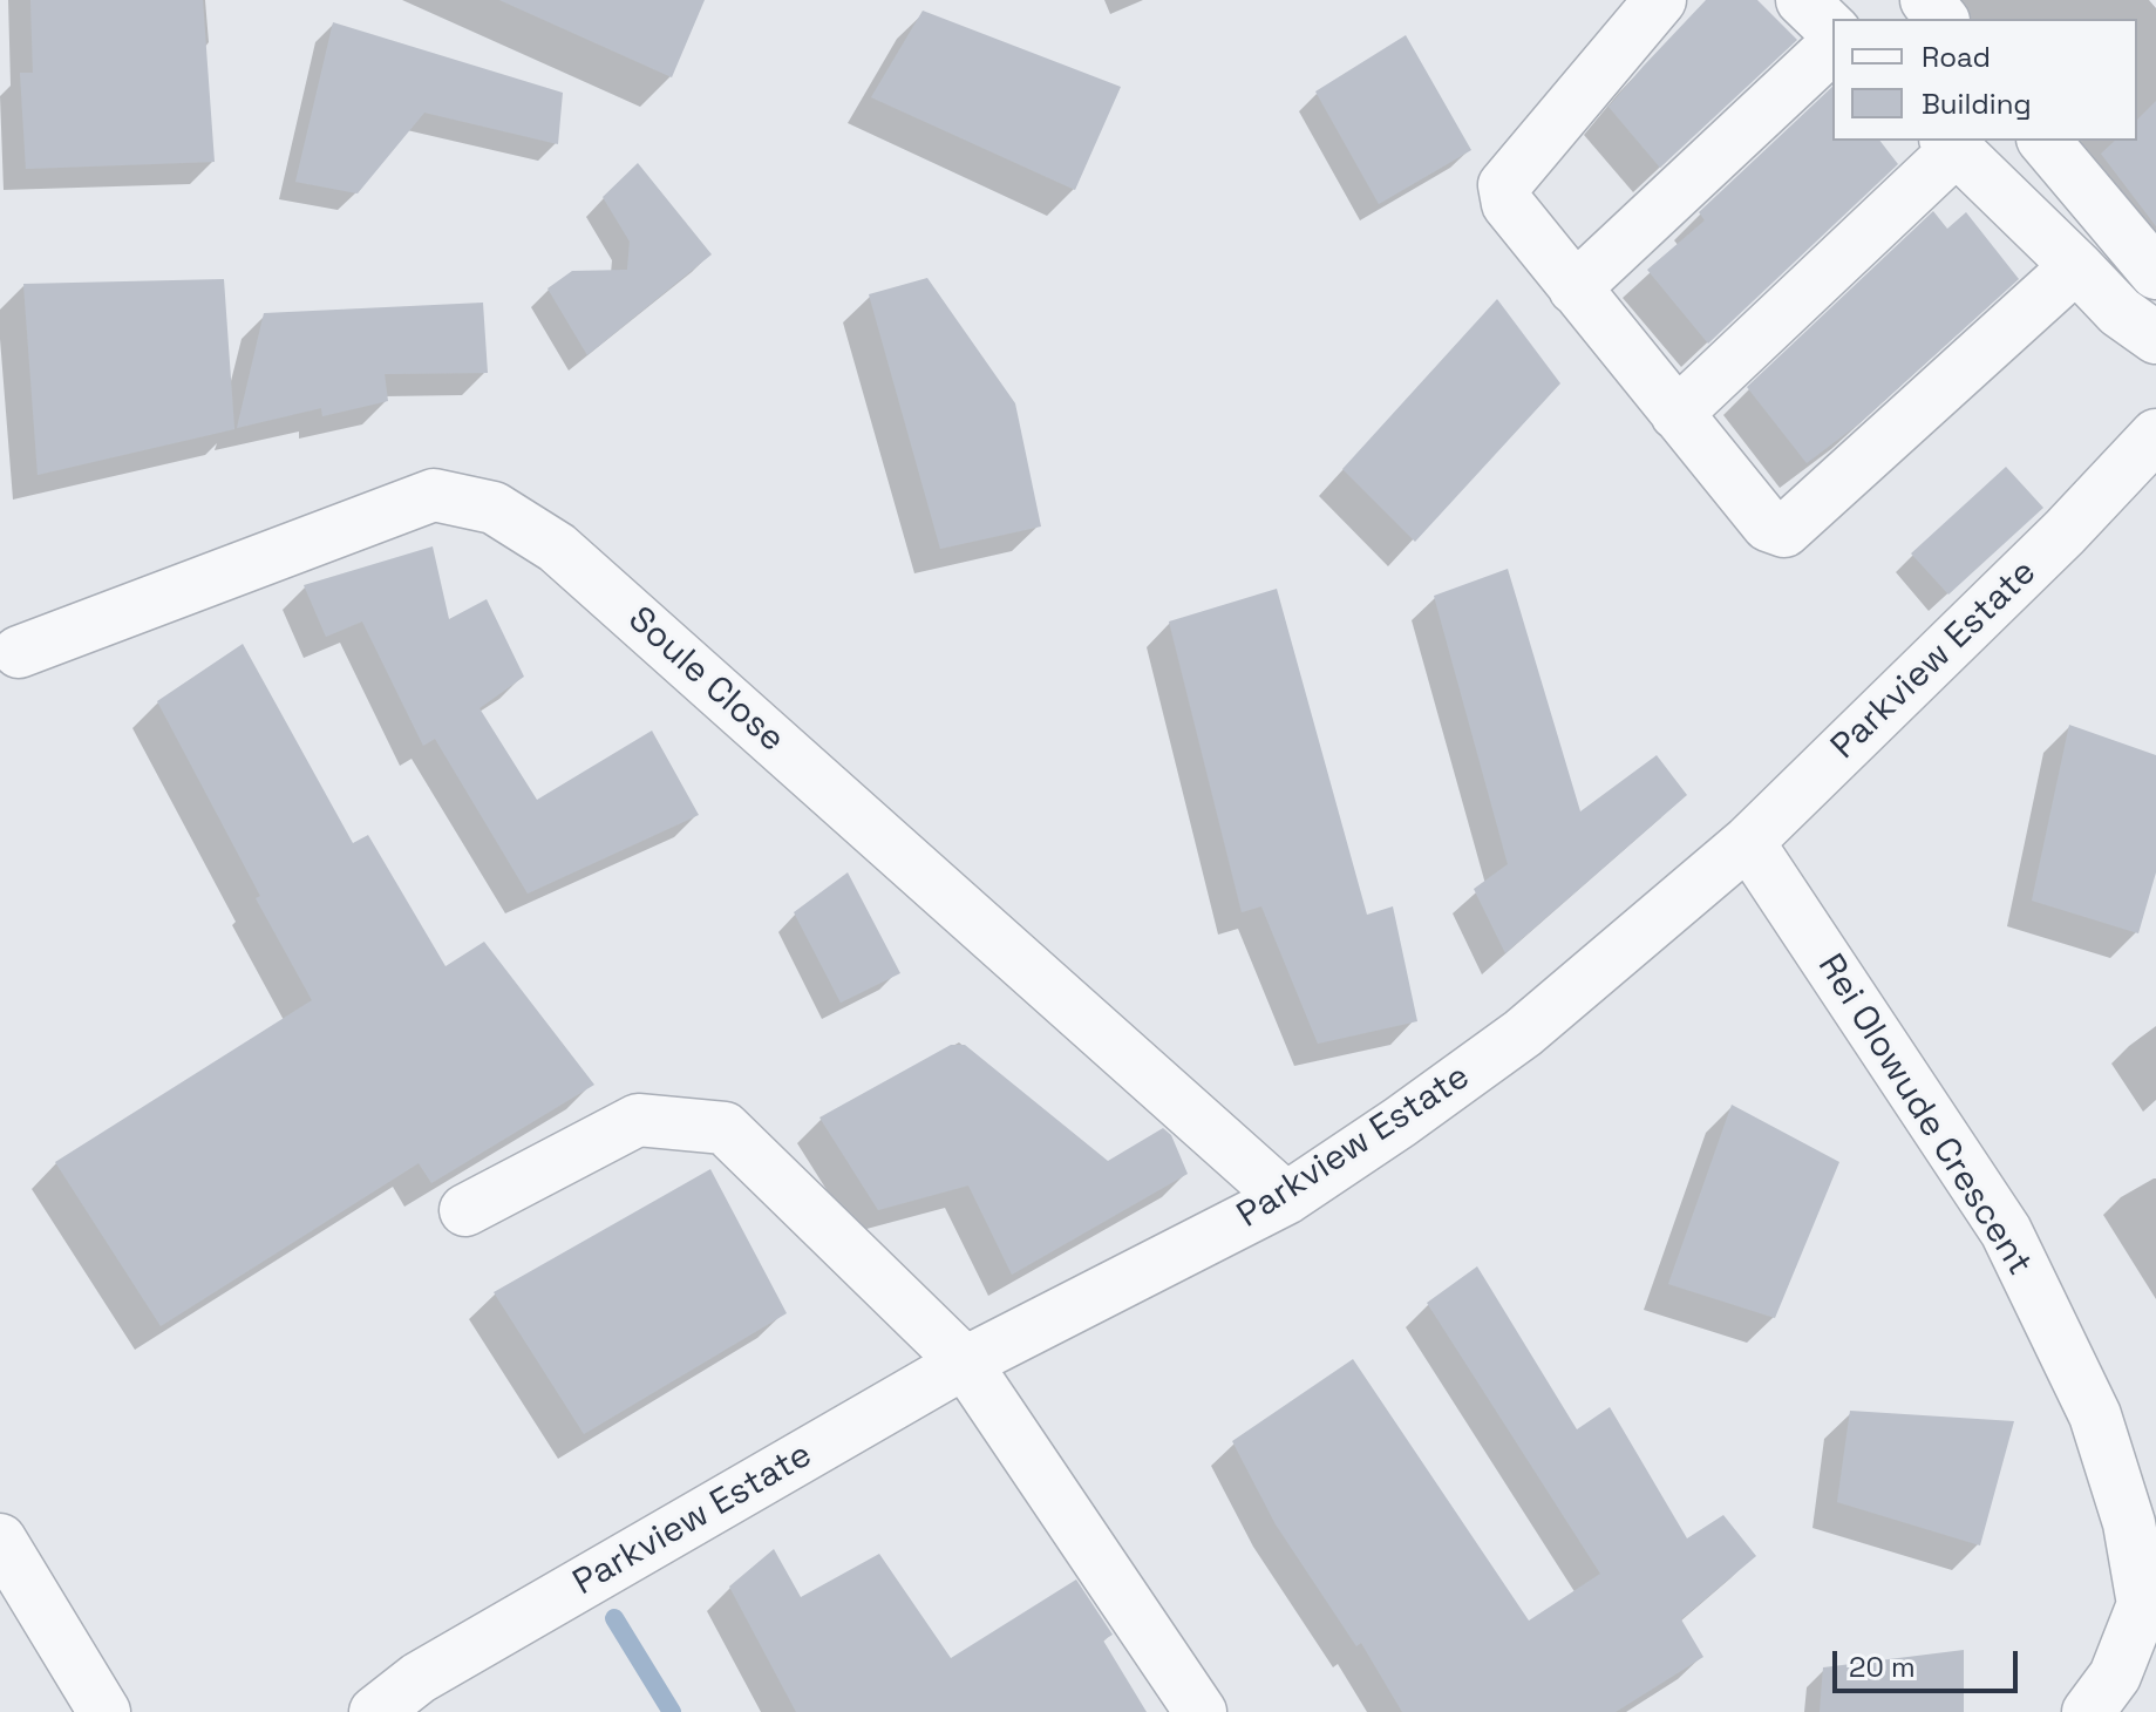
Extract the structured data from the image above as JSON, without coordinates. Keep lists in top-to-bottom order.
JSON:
{
  "streets": {
    "street": ["Parkview Estate", "Soule Close", "Rei Olowude Crescent"]
  },
  "crossings": [
    ["Parkview Estate", "Soule Close"],
    ["Parkview Estate", "Rei Olowude Crescent"]
  ],
  "legend": ["Road", "Building"],
  "scale_bar": "20 m"
}
